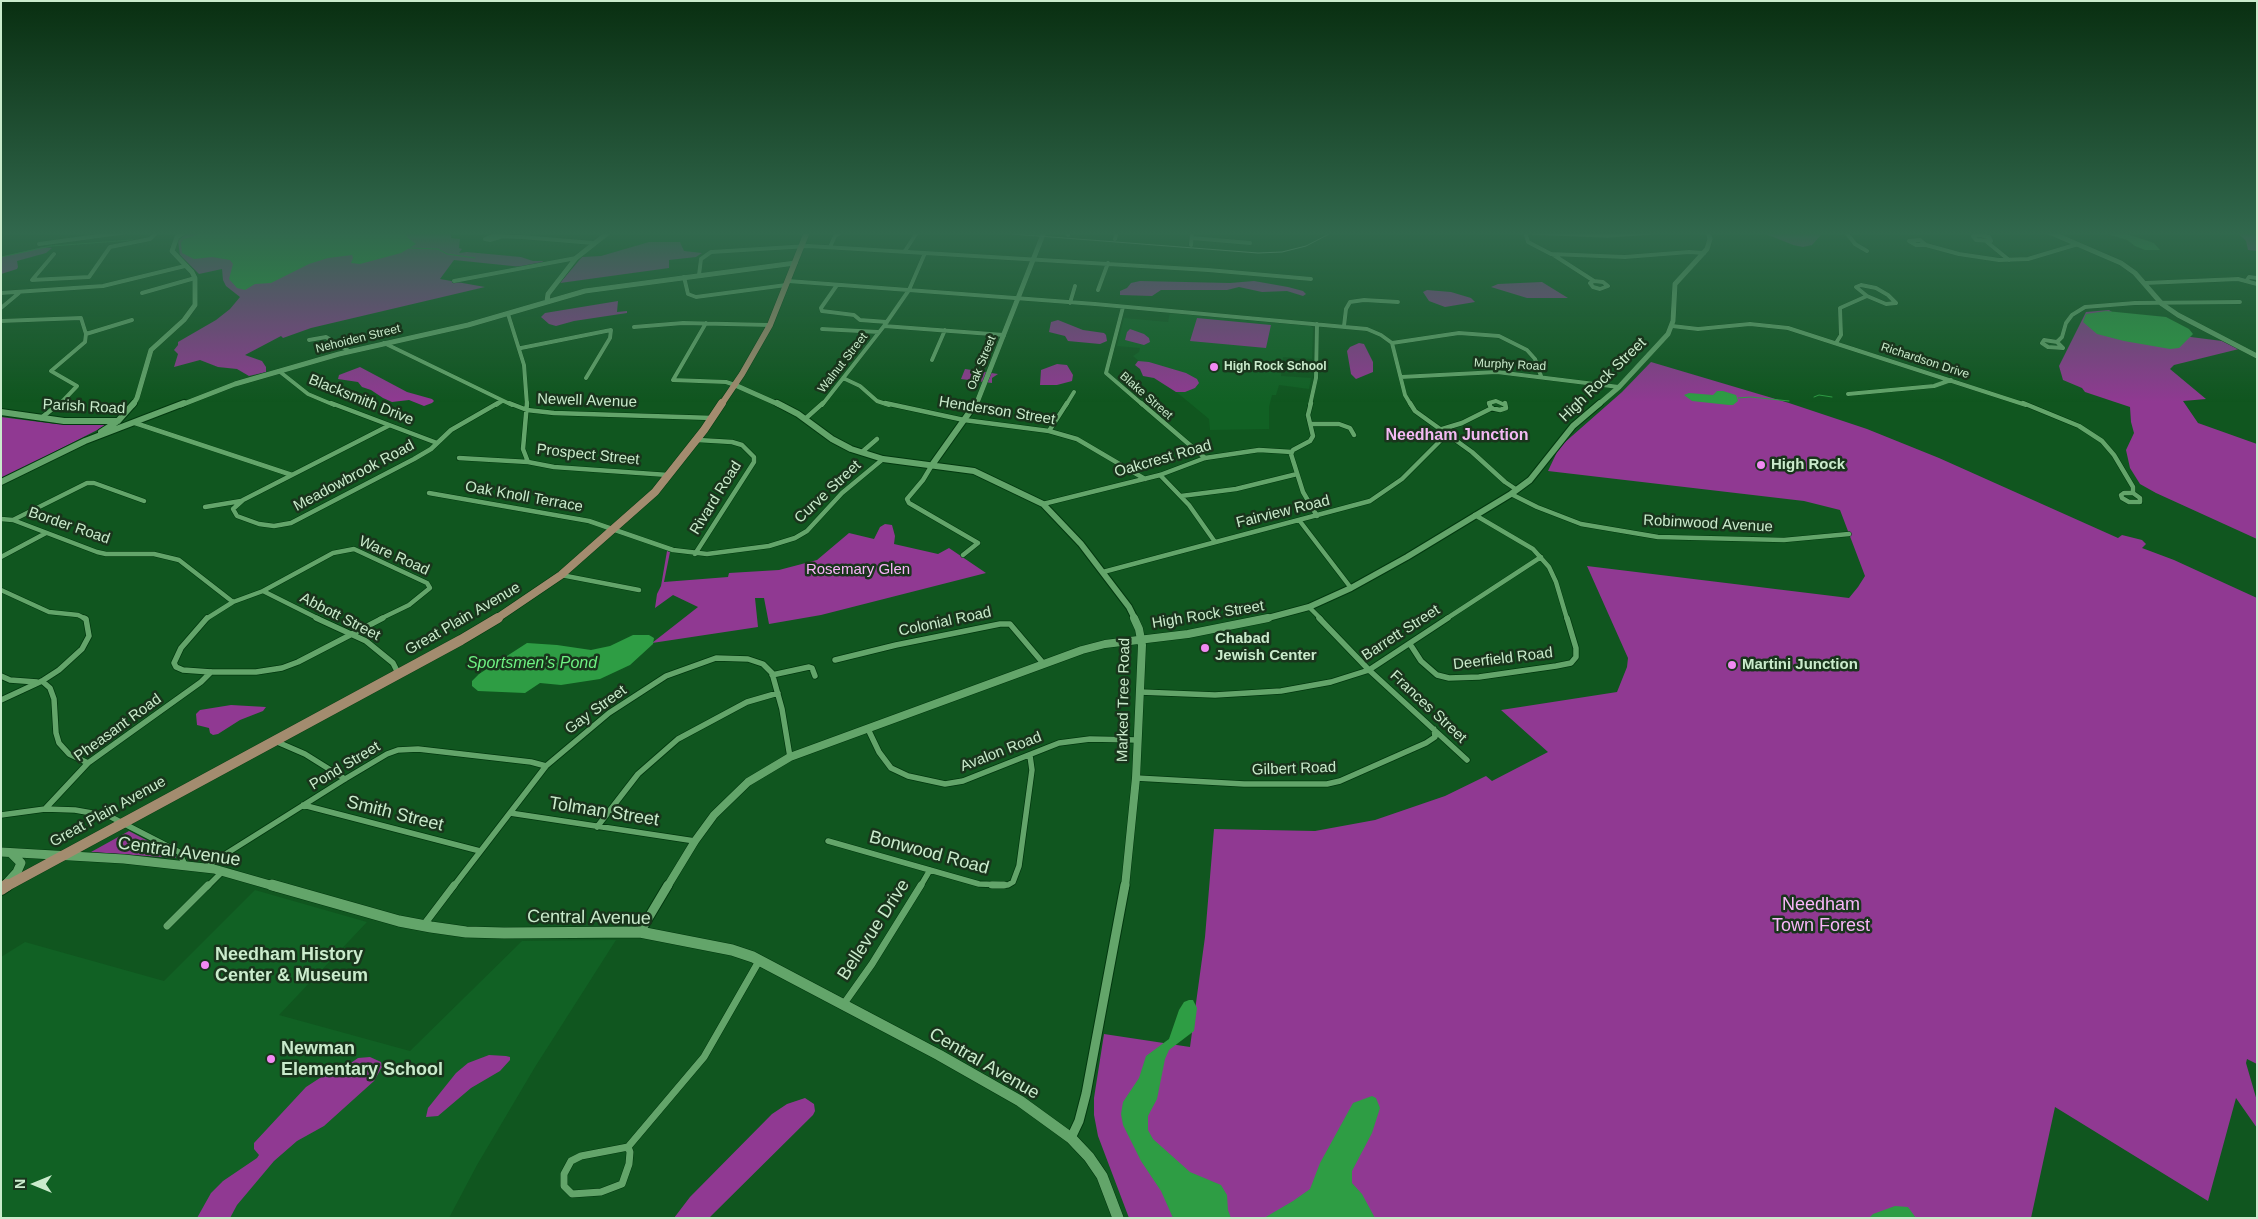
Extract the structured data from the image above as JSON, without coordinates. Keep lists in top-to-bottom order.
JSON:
{
  "streets": {
    "main road": ["Great Plain Avenue", "Central Avenue"],
    "street": [
      "Nehoiden Street",
      "Richardson Drive",
      "Walnut Street",
      "Oak Street",
      "Murphy Road",
      "High Rock Street",
      "Blake Street",
      "Blacksmith Drive",
      "Newell Avenue",
      "Parish Road",
      "Henderson Street",
      "Prospect Street",
      "Oakcrest Road",
      "Meadowbrook Road",
      "Curve Street",
      "Oak Knoll Terrace",
      "Rivard Road",
      "Fairview Road",
      "Robinwood Avenue",
      "Border Road",
      "Ware Road",
      "Abbott Street",
      "Colonial Road",
      "Barrett Street",
      "Deerfield Road",
      "Marked Tree Road",
      "Frances Street",
      "Gay Street",
      "Pheasant Road",
      "Avalon Road",
      "Pond Street",
      "Gilbert Road",
      "Tolman Street",
      "Smith Street",
      "Bonwood Road",
      "Bellevue Drive"
    ]
  },
  "crossings": [
    ["Nehoiden Street", "Blacksmith Drive"],
    ["Nehoiden Street", "Newell Avenue"],
    ["Nehoiden Street", "Parish Road"],
    ["Nehoiden Street", "Prospect Street"],
    ["Nehoiden Street", "Meadowbrook Road"],
    ["Richardson Drive", "High Rock Street"],
    ["Walnut Street", "Henderson Street"],
    ["Walnut Street", "Marked Tree Road"],
    ["Oak Street", "Henderson Street"],
    ["Oak Street", "Marked Tree Road"],
    ["Murphy Road", "High Rock Street"],
    ["Murphy Road", "Robinwood Avenue"],
    ["High Rock Street", "Robinwood Avenue"],
    ["High Rock Street", "Colonial Road"],
    ["High Rock Street", "Deerfield Road"],
    ["High Rock Street", "Marked Tree Road"],
    ["High Rock Street", "Frances Street"],
    ["High Rock Street", "Avalon Road"],
    ["High Rock Street", "Tolman Street"],
    ["High Rock Street", "Central Avenue"],
    ["Blake Street", "Oakcrest Road"],
    ["Blacksmith Drive", "Meadowbrook Road"],
    ["Newell Avenue", "Prospect Street"],
    ["Newell Avenue", "Meadowbrook Road"],
    ["Newell Avenue", "Great Plain Avenue"],
    ["Parish Road", "Meadowbrook Road"],
    ["Henderson Street", "Oakcrest Road"],
    ["Prospect Street", "Great Plain Avenue"],
    ["Oakcrest Road", "Marked Tree Road"],
    ["Curve Street", "Oak Knoll Terrace"],
    ["Curve Street", "Rivard Road"],
    ["Curve Street", "Great Plain Avenue"],
    ["Curve Street", "Marked Tree Road"],
    ["Oak Knoll Terrace", "Great Plain Avenue"],
    ["Rivard Road", "Great Plain Avenue"],
    ["Fairview Road", "Robinwood Avenue"],
    ["Fairview Road", "Marked Tree Road"],
    ["Ware Road", "Abbott Street"],
    ["Abbott Street", "Great Plain Avenue"],
    ["Great Plain Avenue", "Marked Tree Road"],
    ["Great Plain Avenue", "Central Avenue"],
    ["Barrett Street", "Deerfield Road"],
    ["Barrett Street", "Marked Tree Road"],
    ["Barrett Street", "Frances Street"],
    ["Marked Tree Road", "Avalon Road"],
    ["Marked Tree Road", "Gilbert Road"],
    ["Marked Tree Road", "Central Avenue"],
    ["Frances Street", "Gilbert Road"],
    ["Gay Street", "Pond Street"],
    ["Gay Street", "Tolman Street"],
    ["Gay Street", "Smith Street"],
    ["Gay Street", "Central Avenue"],
    ["Avalon Road", "Bonwood Road"],
    ["Pond Street", "Smith Street"],
    ["Pond Street", "Central Avenue"],
    ["Central Avenue", "Bellevue Drive"],
    ["Bonwood Road", "Bellevue Drive"]
  ],
  "districts": ["Needham Junction"],
  "water": ["Sportsmen's Pond"],
  "parks": ["Rosemary Glen", "Needham Town Forest"],
  "places": [
    "High Rock School",
    "High Rock",
    "Chabad Jewish Center",
    "Martini Junction",
    "Needham History Center & Museum",
    "Newman Elementary School"
  ],
  "north": "left"
}
